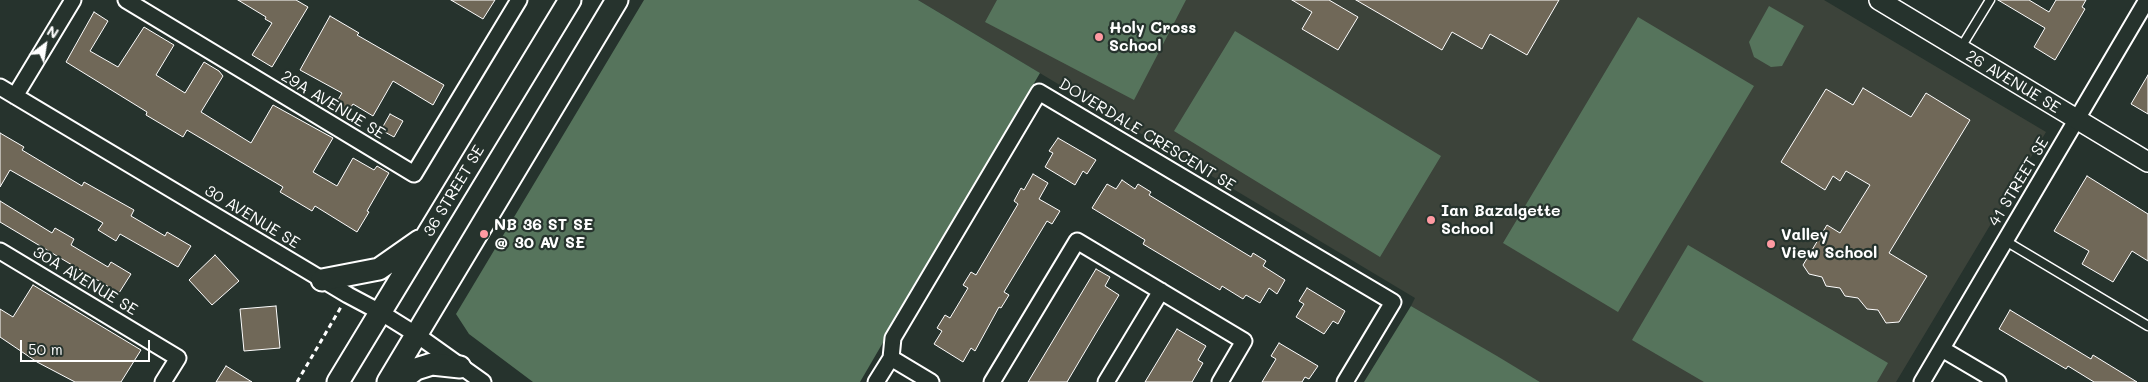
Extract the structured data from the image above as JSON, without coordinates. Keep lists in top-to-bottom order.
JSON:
{
  "streets": {
    "main road": ["36 STREET SE"],
    "street": [
      "26 AVENUE SE",
      "29A AVENUE SE",
      "DOVERDALE CRESCENT SE",
      "41 STREET SE",
      "30 AVENUE SE",
      "30A AVENUE SE"
    ]
  },
  "crossings": [
    ["26 AVENUE SE", "41 STREET SE"],
    ["36 STREET SE", "30 AVENUE SE"]
  ],
  "places": [
    "Holy Cross School",
    "Ian Bazalgette School",
    "NB 36 ST SE @ 30 AV SE",
    "Valley View School"
  ],
  "scale_bar": "50 m",
  "north": "top right"
}
